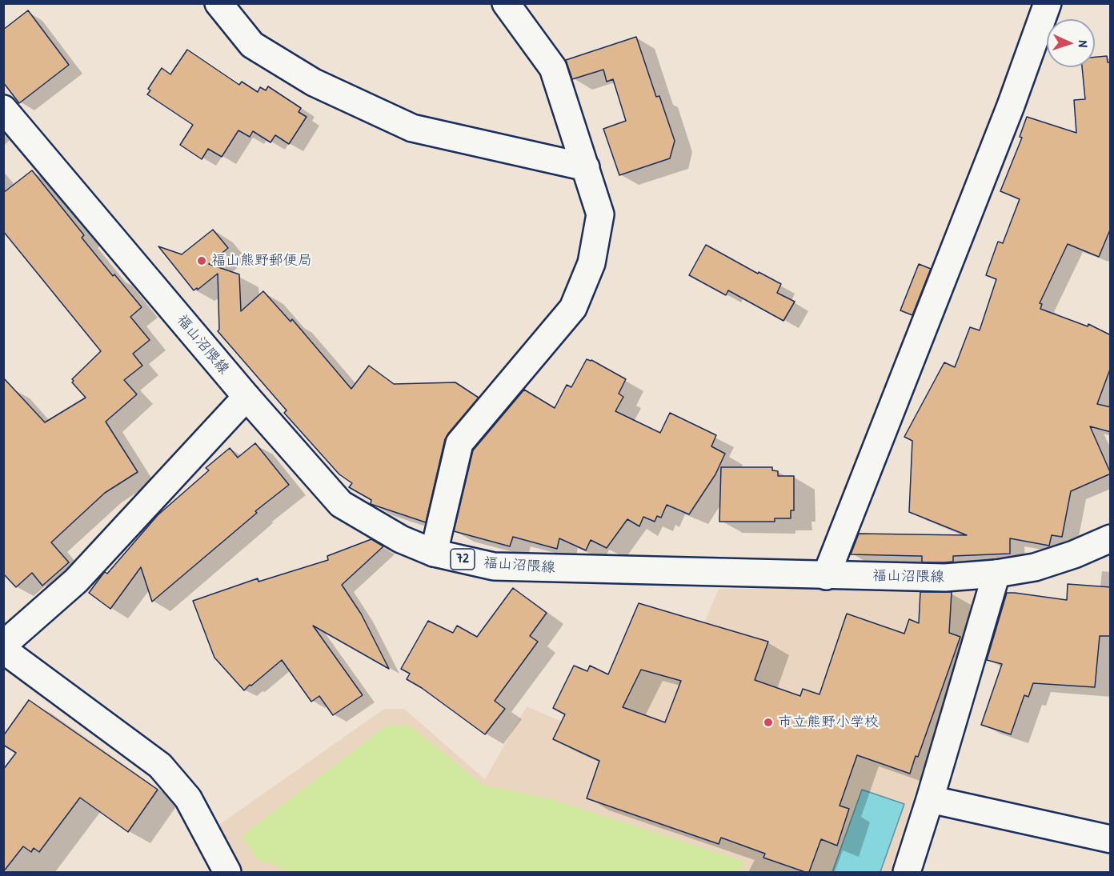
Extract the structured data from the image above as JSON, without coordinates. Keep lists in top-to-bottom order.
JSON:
{
  "streets": {
    "street": ["福山沼隈線", "72"]
  },
  "places": ["福山熊野郵便局", "市立熊野小学校"],
  "north": "right"
}
